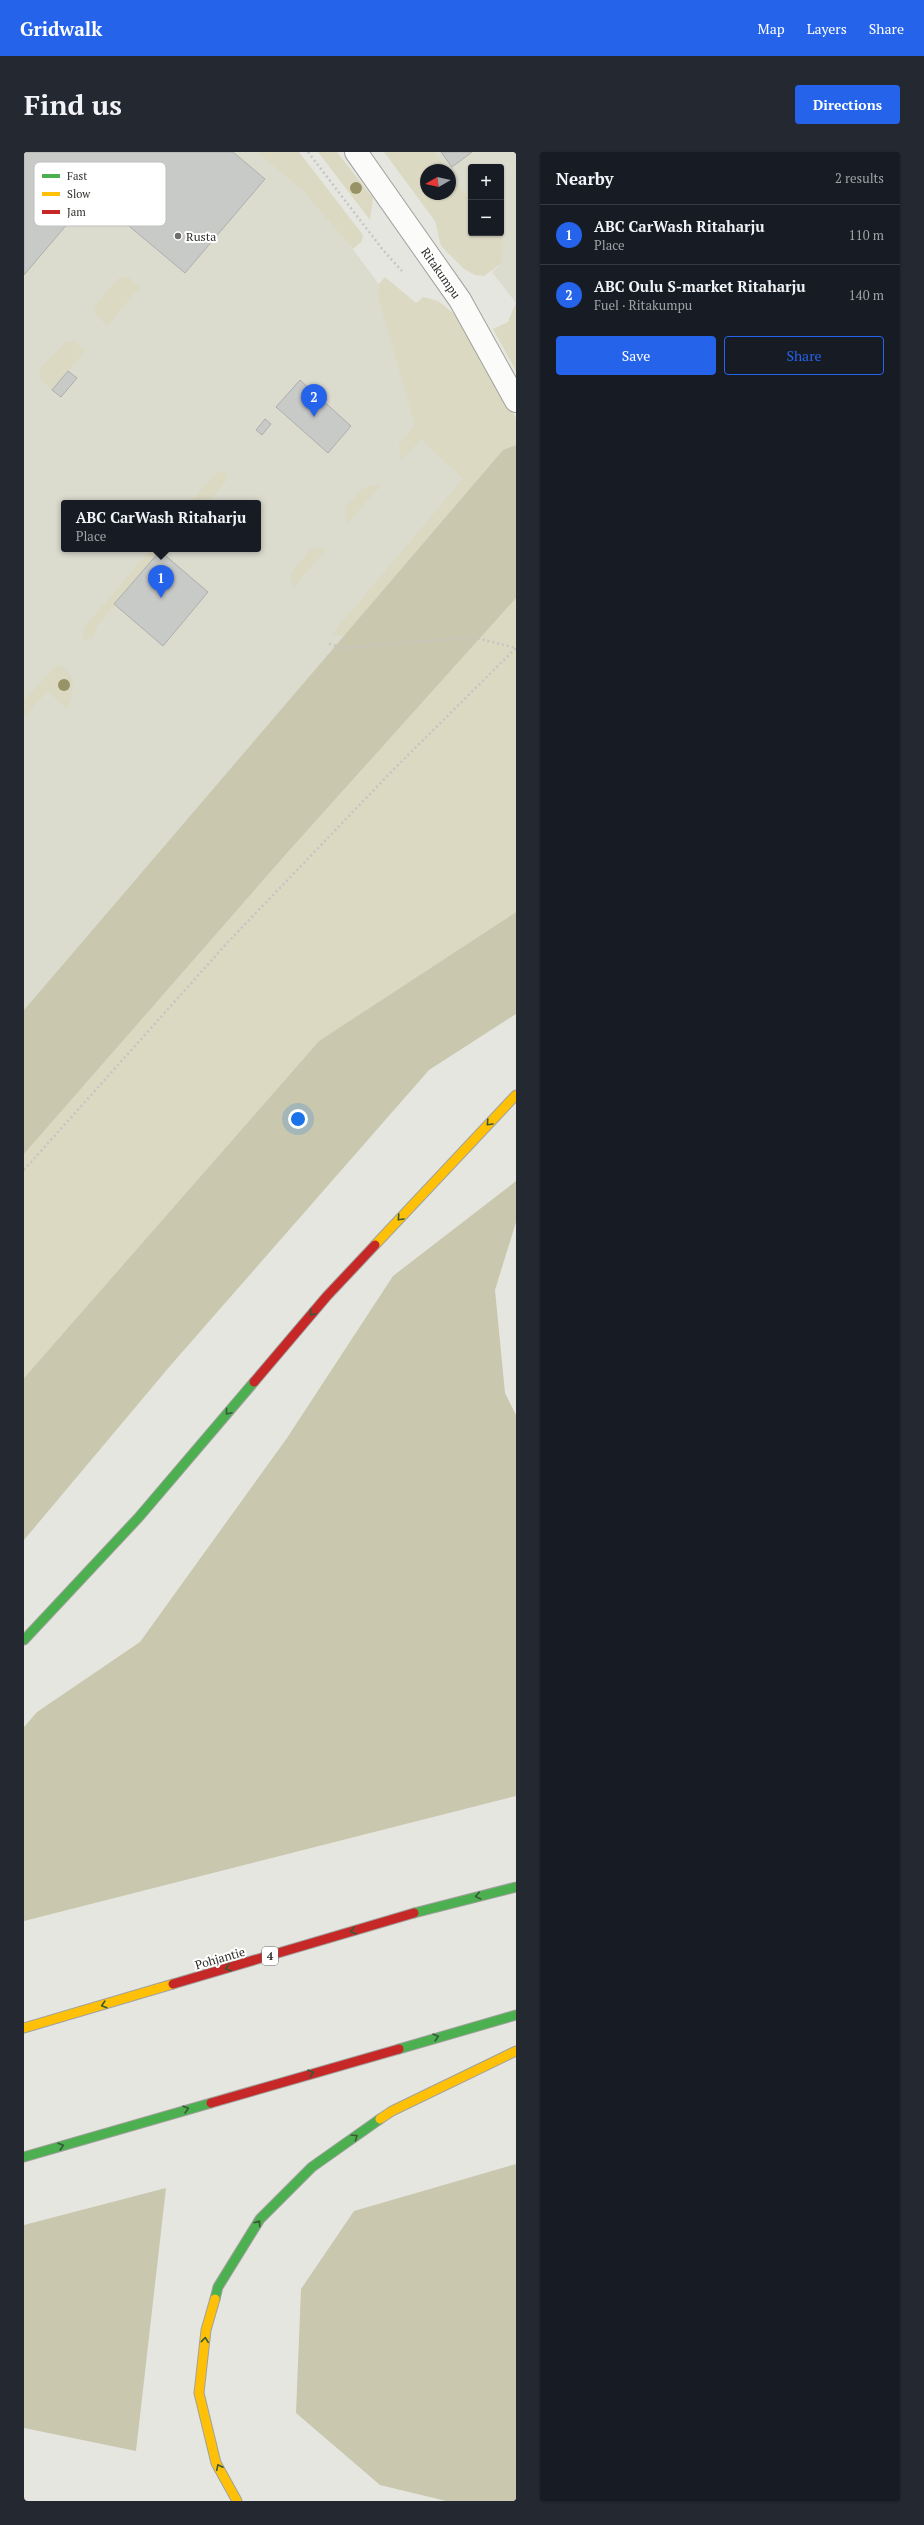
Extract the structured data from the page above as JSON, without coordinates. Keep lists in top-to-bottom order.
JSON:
{
  "streets": {
    "highway": ["4", "Pohjantie"],
    "street": ["Ritakumpu"]
  },
  "one_way": ["Pohjantie"],
  "places": ["Rusta"],
  "legend": ["Fast", "Slow", "Jam"],
  "north": "left",
  "page": {
    "header": "Gridwalk",
    "nav": ["Map", "Layers", "Share"],
    "buttons": [
      "Directions",
      ["Save", "Share"]
    ],
    "title": "Find us",
    "heading": ["Nearby", "2 results"],
    "map_buttons": ["+", "−"],
    "list": [
      {
        "mark": "1",
        "name": "ABC CarWash Ritaharju",
        "note": "Place",
        "value": "110 m"
      },
      {
        "mark": "2",
        "name": "ABC Oulu S-market Ritaharju",
        "note": "Fuel · Ritakumpu",
        "value": "140 m"
      }
    ],
    "pins": ["2", "1"],
    "popup": ["ABC CarWash Ritaharju", "Place"]
  }
}
